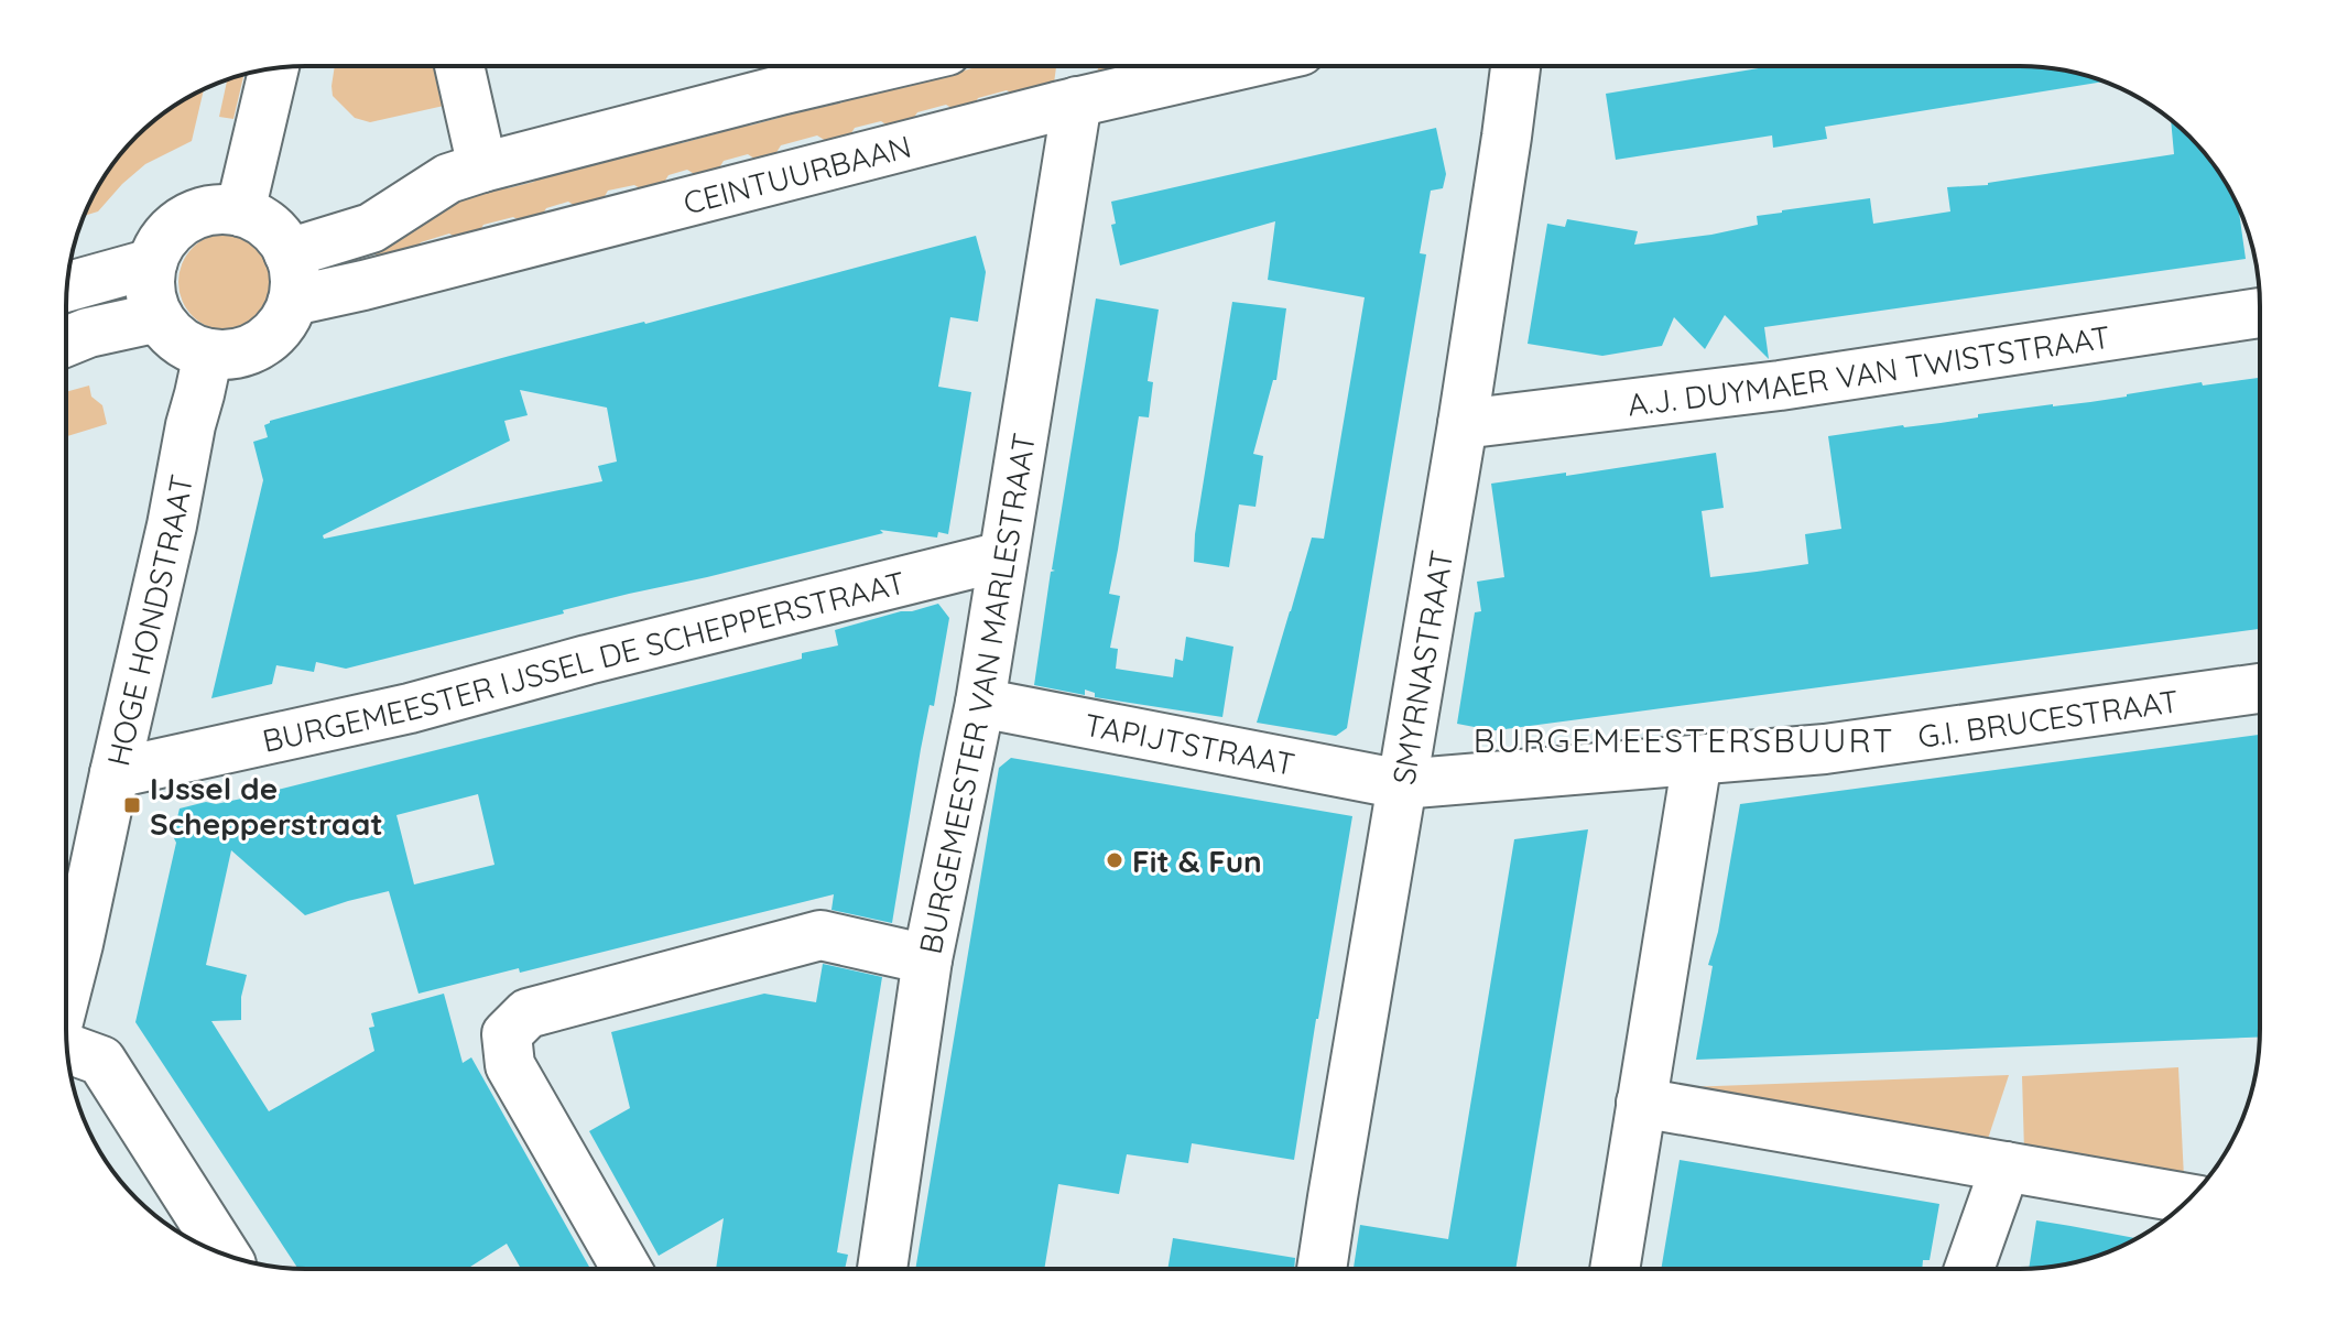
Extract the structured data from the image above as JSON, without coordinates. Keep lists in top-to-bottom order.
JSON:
{
  "streets": {
    "street": [
      "CEINTUURBAAN",
      "A.J. DUYMAER VAN TWISTSTRAAT",
      "HOGE HONDSTRAAT",
      "BURGEMEESTER IJSSEL DE SCHEPPERSTRAAT",
      "SMYRNASTRAAT",
      "BURGEMEESTER VAN MARLESTRAAT",
      "G.I. BRUCESTRAAT",
      "TAPIJTSTRAAT"
    ]
  },
  "crossings": [
    ["CEINTUURBAAN", "HOGE HONDSTRAAT"],
    ["CEINTUURBAAN", "BURGEMEESTER VAN MARLESTRAAT"],
    ["A.J. DUYMAER VAN TWISTSTRAAT", "SMYRNASTRAAT"],
    ["HOGE HONDSTRAAT", "BURGEMEESTER IJSSEL DE SCHEPPERSTRAAT"],
    ["BURGEMEESTER IJSSEL DE SCHEPPERSTRAAT", "BURGEMEESTER VAN MARLESTRAAT"],
    ["SMYRNASTRAAT", "G.I. BRUCESTRAAT"],
    ["SMYRNASTRAAT", "TAPIJTSTRAAT"],
    ["BURGEMEESTER VAN MARLESTRAAT", "TAPIJTSTRAAT"],
    ["G.I. BRUCESTRAAT", "TAPIJTSTRAAT"]
  ],
  "districts": ["BURGEMEESTERSBUURT"],
  "places": {
    "transit": ["IJssel de Schepperstraat"],
    "other": ["Fit & Fun"]
  }
}
